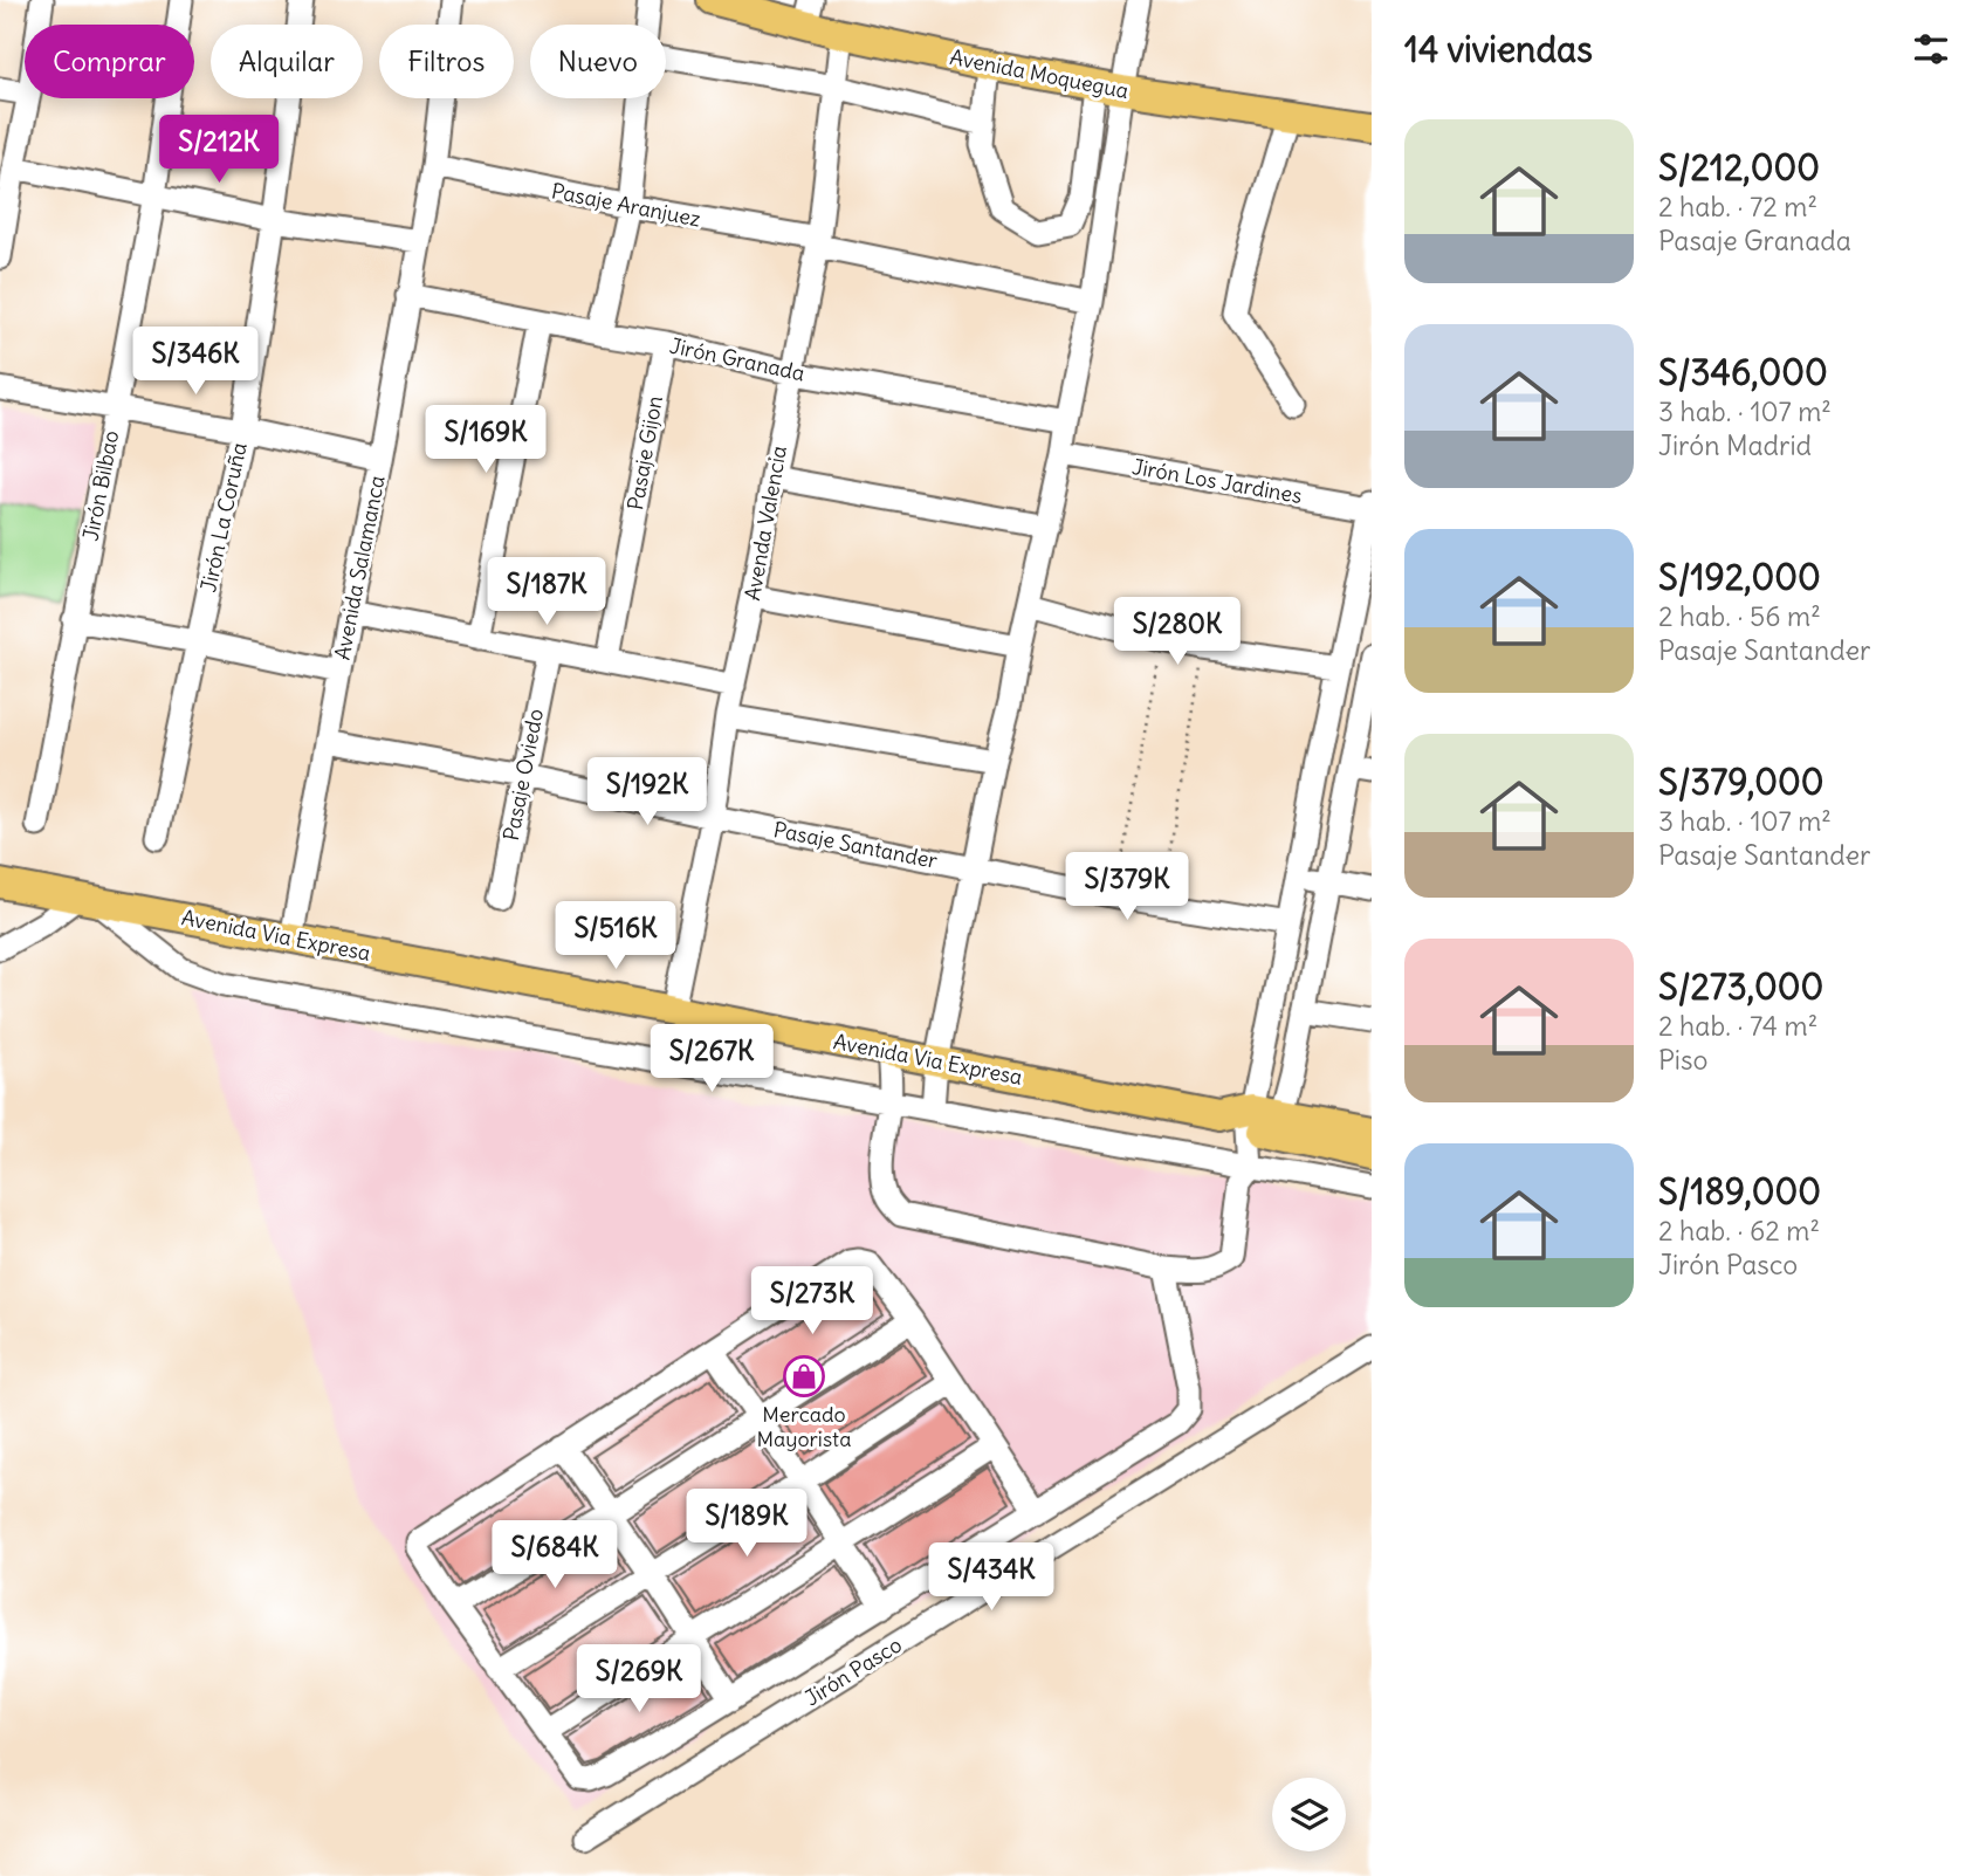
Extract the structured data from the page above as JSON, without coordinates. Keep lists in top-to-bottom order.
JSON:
{
  "streets": {
    "main road": ["Avenida Moquegua", "Avenida Via Expresa"],
    "street": [
      "Pasaje Aranjuez",
      "Jirón Granada",
      "Pasaje Gijon",
      "Jirón Los Jardines",
      "Jirón Bilbao",
      "Jirón La Coruña",
      "Avenda Valencia",
      "Avenida Salamanca",
      "Pasaje Oviedo",
      "Pasaje Santander",
      "Jirón Pasco"
    ]
  },
  "crossings": [
    ["Avenida Moquegua", "Avenda Valencia"],
    ["Pasaje Aranjuez", "Avenda Valencia"],
    ["Pasaje Aranjuez", "Avenida Salamanca"],
    ["Jirón Granada", "Pasaje Gijon"],
    ["Jirón Granada", "Avenda Valencia"],
    ["Jirón Granada", "Avenida Salamanca"],
    ["Avenda Valencia", "Pasaje Santander"],
    ["Avenda Valencia", "Avenida Via Expresa"],
    ["Avenida Salamanca", "Pasaje Santander"],
    ["Avenida Salamanca", "Avenida Via Expresa"],
    ["Pasaje Oviedo", "Pasaje Santander"]
  ],
  "places": {
    "shop": ["Mercado Mayorista"]
  },
  "page": {
    "heading": "14 viviendas",
    "chip": [
      "Comprar",
      "Alquilar",
      "Filtros",
      "Nuevo"
    ],
    "list": [
      {
        "name": "S/212,000",
        "note": "2 hab. · 72 m² · Pasaje Granada"
      },
      {
        "name": "S/346,000",
        "note": "3 hab. · 107 m² · Jirón Madrid"
      },
      {
        "name": "S/192,000",
        "note": "2 hab. · 56 m² · Pasaje Santander"
      },
      {
        "name": "S/379,000",
        "note": "3 hab. · 107 m² · Pasaje Santander"
      },
      {
        "name": "S/273,000",
        "note": "2 hab. · 74 m² · Piso"
      },
      {
        "name": "S/189,000",
        "note": "2 hab. · 62 m² · Jirón Pasco"
      }
    ],
    "price": [
      "S/212K",
      "S/346K",
      "S/169K",
      "S/187K",
      "S/280K",
      "S/192K",
      "S/379K",
      "S/516K",
      "S/267K",
      "S/273K",
      "S/189K",
      "S/684K",
      "S/434K",
      "S/269K"
    ]
  }
}
